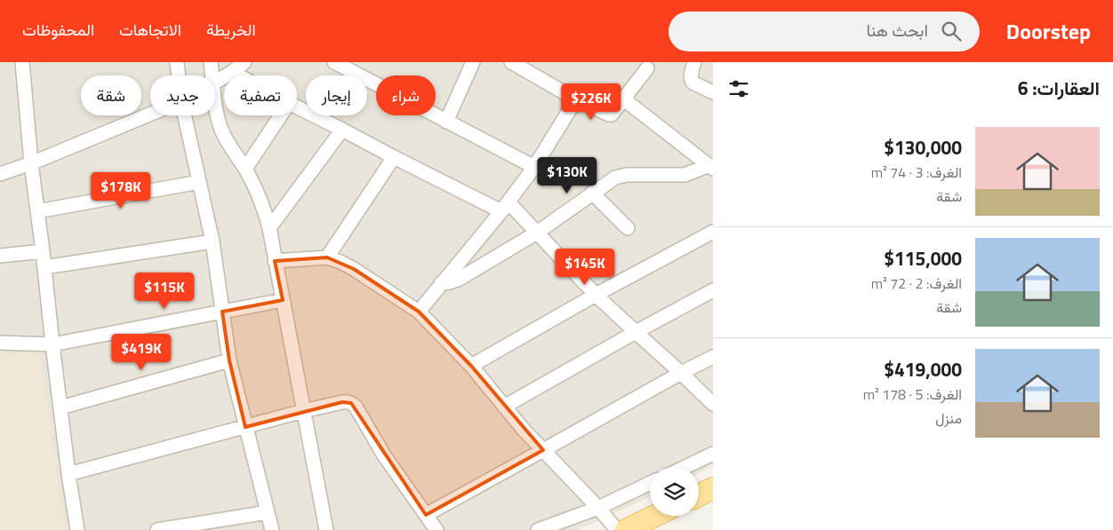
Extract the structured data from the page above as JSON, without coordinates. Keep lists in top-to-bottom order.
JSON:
{
  "page": {
    "header": "Doorstep",
    "search": "ابحث هنا",
    "nav": ["الخريطة", "الاتجاهات", "المحفوظات"],
    "heading": "العقارات: 6",
    "chip": [
      "شراء",
      "إيجار",
      "تصفية",
      "جديد",
      "شقة"
    ],
    "price": [
      "$226K",
      "$130K",
      "$178K",
      "$145K",
      "$115K",
      "$419K"
    ],
    "list": [
      {
        "name": "$130,000",
        "note": "الغرف: 3 · 74 m² · شقة"
      },
      {
        "name": "$115,000",
        "note": "الغرف: 2 · 72 m² · شقة"
      },
      {
        "name": "$419,000",
        "note": "الغرف: 5 · 178 m² · منزل"
      }
    ]
  }
}
